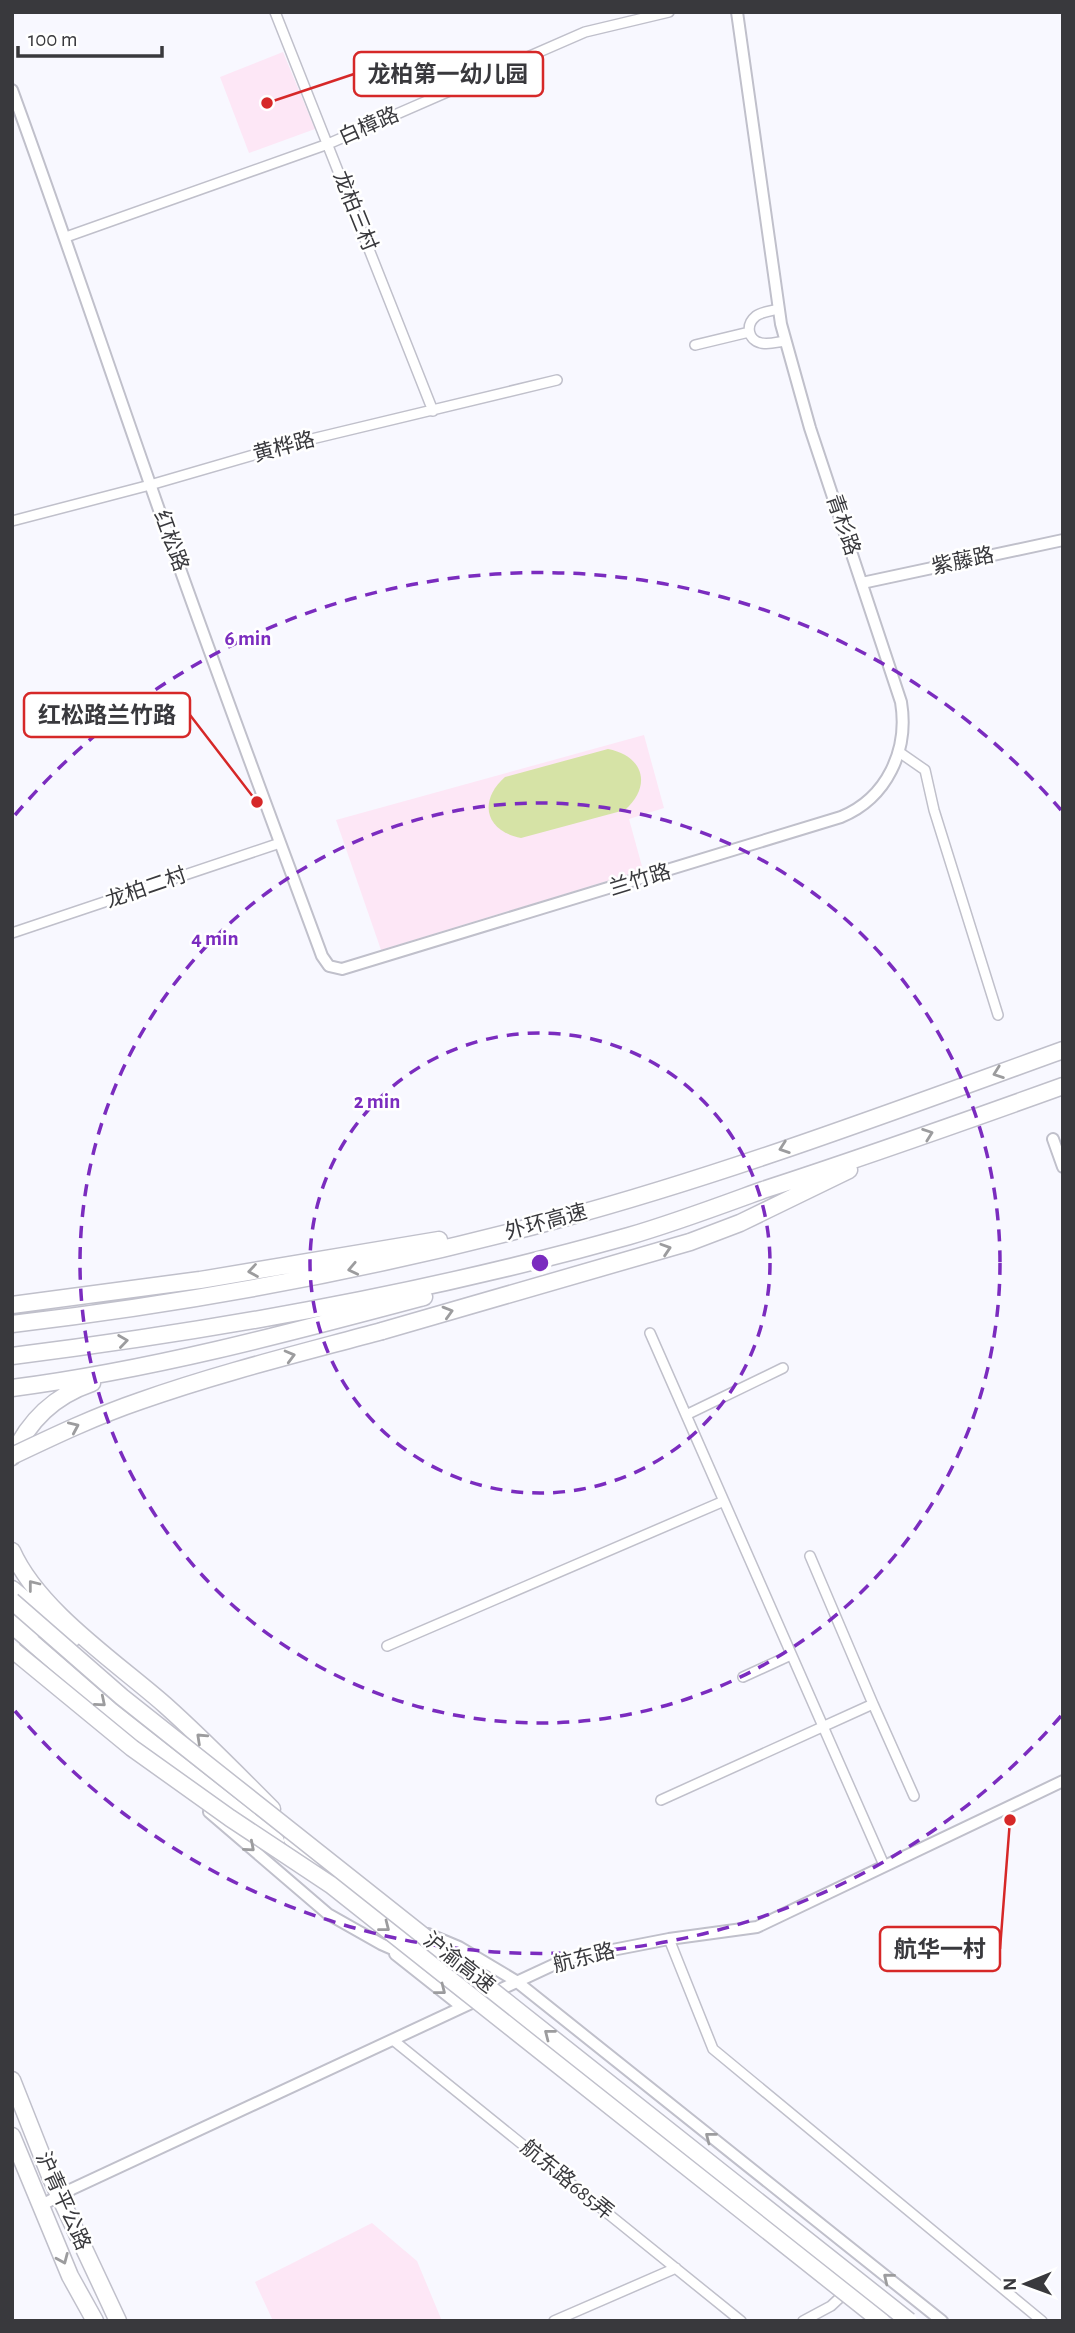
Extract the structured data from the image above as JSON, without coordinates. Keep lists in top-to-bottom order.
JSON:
{
  "streets": {
    "highway": ["外环高速", "沪渝高速", "沪青平公路"],
    "street": [
      "白樟路",
      "龙柏三村",
      "黄桦路",
      "青杉路",
      "红松路",
      "紫藤路",
      "兰竹路",
      "龙柏二村",
      "航东路",
      "航东路685弄"
    ]
  },
  "crossings": [
    ["白樟路", "龙柏三村"],
    ["白樟路", "红松路"],
    ["龙柏三村", "黄桦路"],
    ["黄桦路", "红松路"],
    ["青杉路", "紫藤路"],
    ["青杉路", "兰竹路"],
    ["红松路", "兰竹路"],
    ["红松路", "龙柏二村"],
    ["航东路", "航东路685弄"],
    ["航东路", "沪青平公路"]
  ],
  "places": ["龙柏第一幼儿园", "红松路兰竹路", "航华一村"],
  "scale_bar": "100 m",
  "north": "left",
  "rings": ["6 min", "4 min", "2 min"]
}
